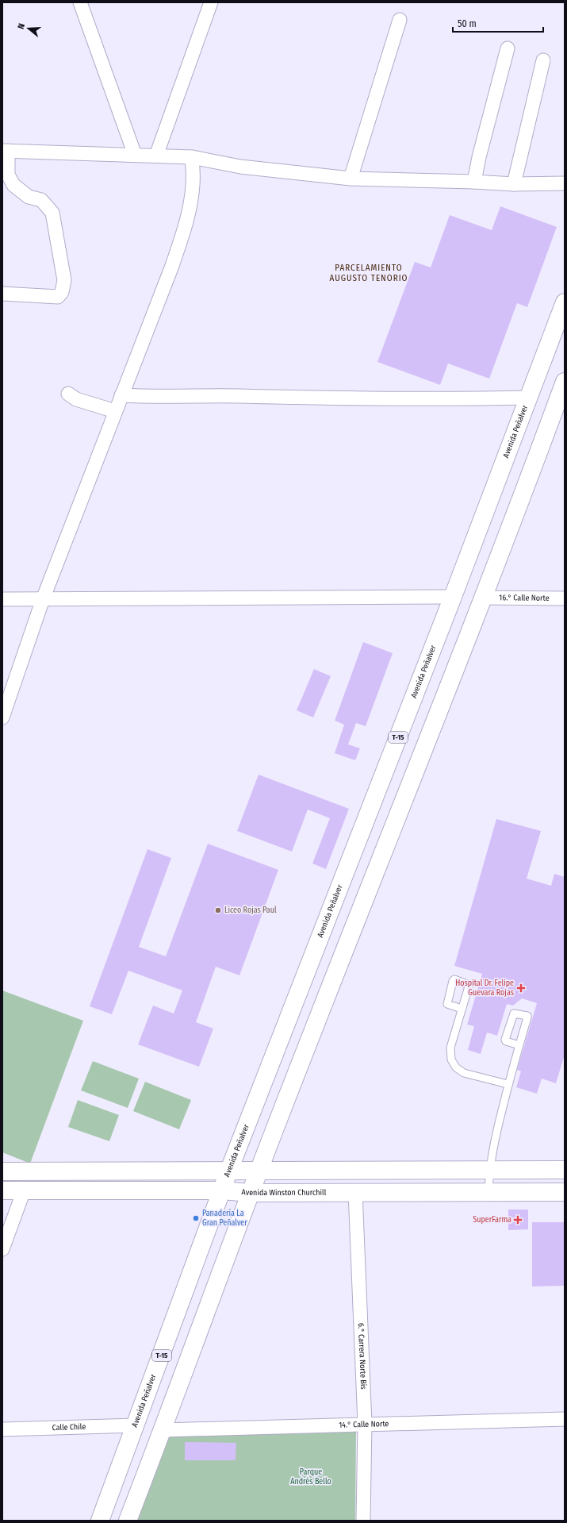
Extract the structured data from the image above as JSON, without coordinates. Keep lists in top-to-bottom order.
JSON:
{
  "streets": {
    "main road": ["Avenida Peñalver", "T-15", "Avenida Winston Churchill"],
    "street": [
      "16.° Calle Norte",
      "6.° Carrera Norte Bis",
      "14.° Calle Norte",
      "Calle Chile"
    ]
  },
  "crossings": [
    ["Avenida Peñalver", "Avenida Winston Churchill"],
    ["Avenida Peñalver", "Calle Chile"],
    ["Avenida Winston Churchill", "6.° Carrera Norte Bis"],
    ["6.° Carrera Norte Bis", "14.° Calle Norte"]
  ],
  "districts": ["PARCELAMIENTO AUGUSTO TENORIO"],
  "parks": ["Parque Andrés Bello"],
  "places": {
    "other": ["Liceo Rojas Paul", "Panadería La Gran Peñalver"],
    "health": ["Hospital Dr. Felipe Guevara Rojas", "SuperFarma"]
  },
  "scale_bar": "50 m",
  "north": "left"
}
